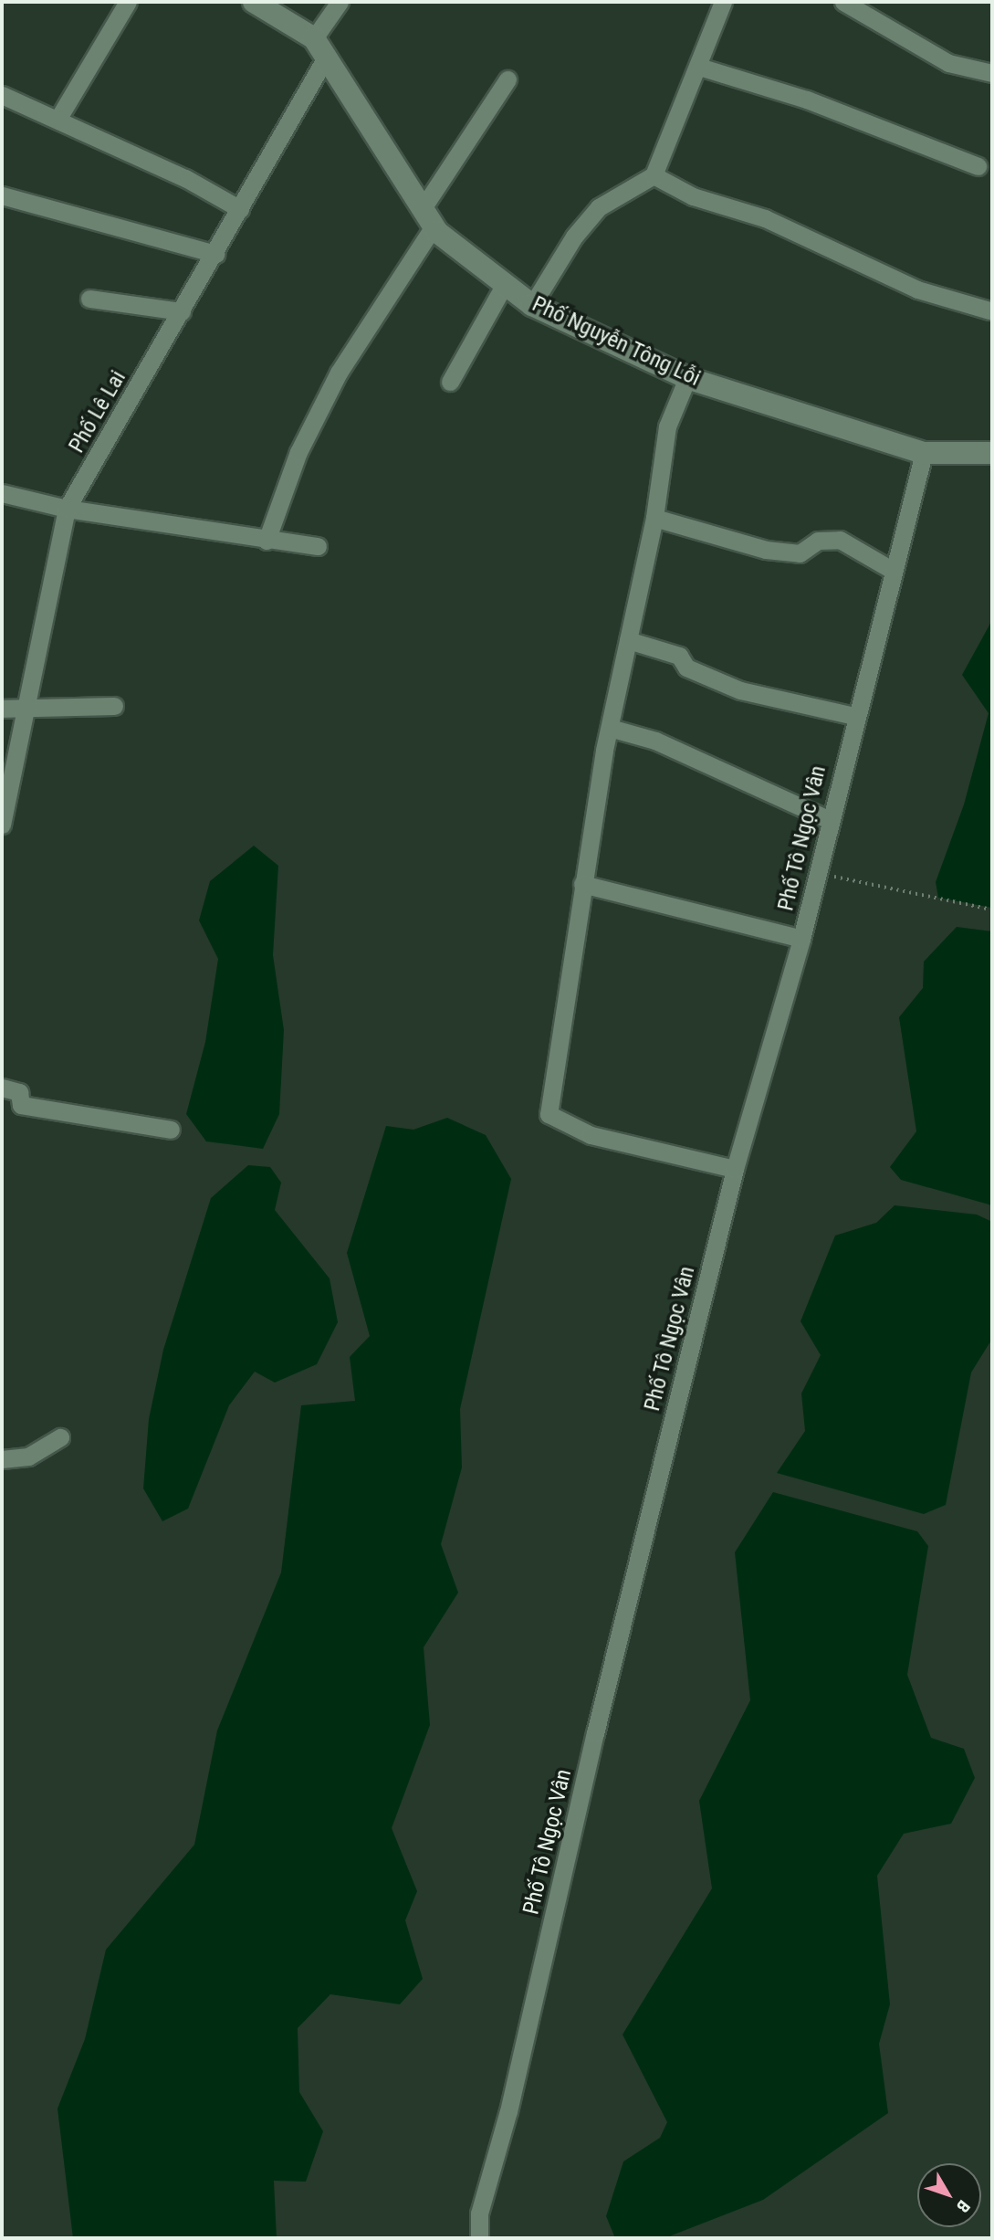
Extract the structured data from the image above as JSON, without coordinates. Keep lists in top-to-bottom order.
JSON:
{
  "streets": {
    "street": ["Phố Nguyễn Tông Lỗi", "Phố Lê Lai", "Phố Tô Ngọc Vân"]
  },
  "crossings": [
    ["Phố Nguyễn Tông Lỗi", "Phố Lê Lai"],
    ["Phố Nguyễn Tông Lỗi", "Phố Tô Ngọc Vân"]
  ],
  "north": "bottom right"
}
